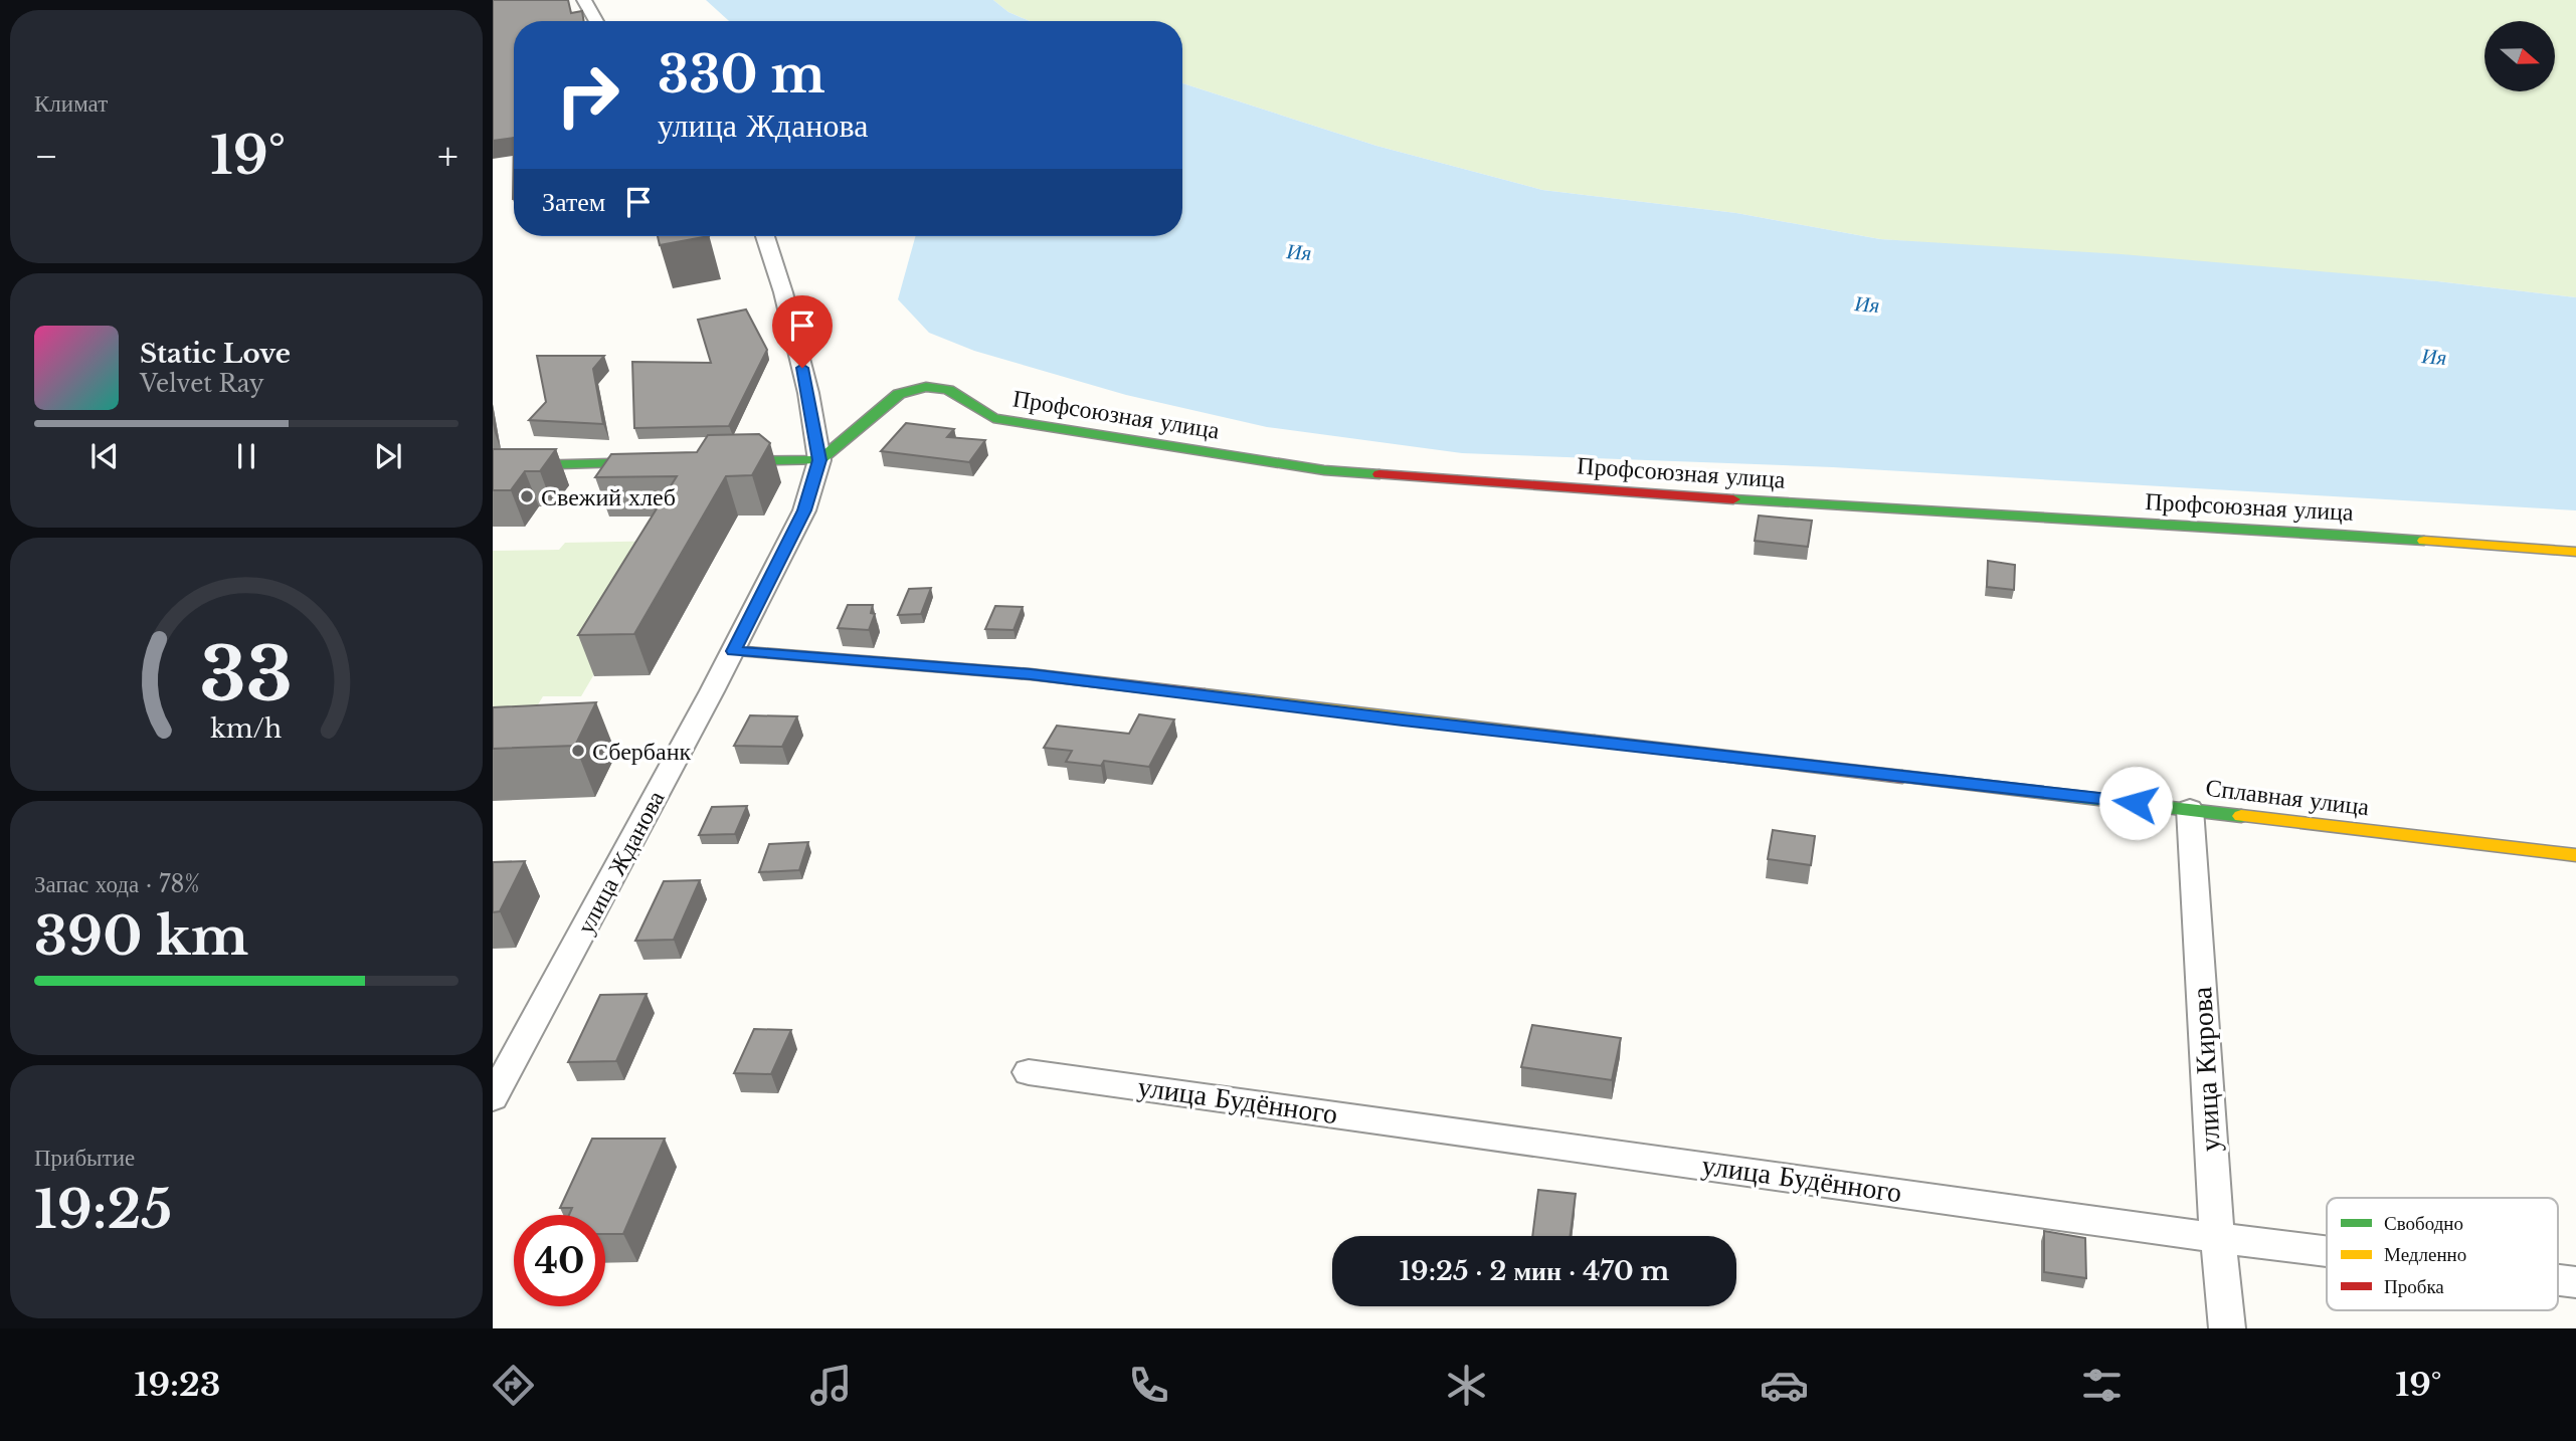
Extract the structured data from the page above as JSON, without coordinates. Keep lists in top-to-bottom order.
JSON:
{
  "streets": {
    "street": [
      "Профсоюзная улица",
      "Сплавная улица",
      "улица Жданова",
      "улица Кирова",
      "улица Будённого"
    ]
  },
  "crossings": [
    ["Профсоюзная улица", "улица Жданова"],
    ["Сплавная улица", "улица Жданова"],
    ["Сплавная улица", "улица Кирова"],
    ["улица Кирова", "улица Будённого"]
  ],
  "water": ["Ия"],
  "places": ["Свежий хлеб", "Сбербанк"],
  "legend": ["Свободно", "Медленно", "Пробка"],
  "north": "right",
  "page": {
    "tile": [
      "Климат",
      ["Запас хода · 78%", "390 km"],
      ["Прибытие", "19:25"]
    ],
    "turn": ["330 m", "улица Жданова"],
    "heat": ["−", "19°", "+"],
    "then": "Затем",
    "song": ["Static Love", "Velvet Ray"],
    "limit": "40",
    "trip": "19:25 · 2 мин · 470 m",
    "tabs": ["19:23", "19°"],
    "gauge": ["33", "km/h"]
  }
}
